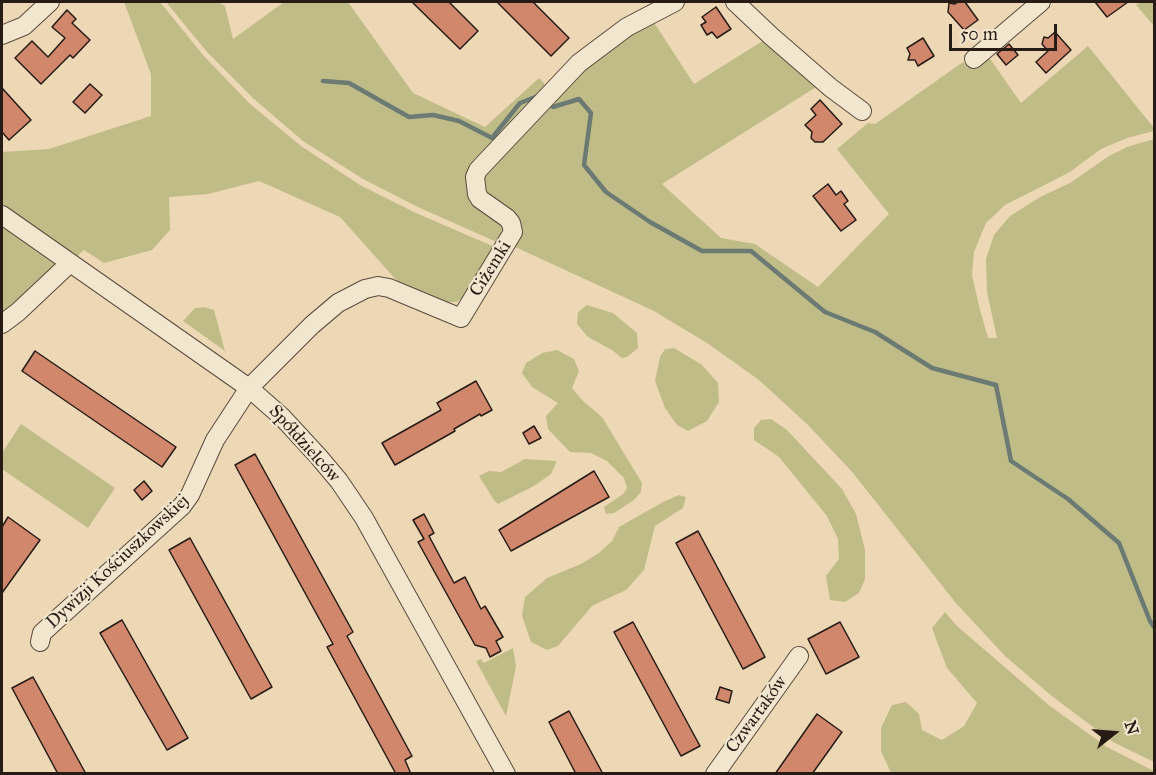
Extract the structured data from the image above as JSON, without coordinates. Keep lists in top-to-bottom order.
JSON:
{
  "streets": {
    "street": [
      "Ciżemki",
      "Spółdzielców",
      "Dywizji Kościuszkowskiej",
      "Czwartaków"
    ]
  },
  "crossings": [
    ["Ciżemki", "Spółdzielców"],
    ["Ciżemki", "Dywizji Kościuszkowskiej"],
    ["Spółdzielców", "Dywizji Kościuszkowskiej"]
  ],
  "scale_bar": "50 m",
  "north": "right"
}
